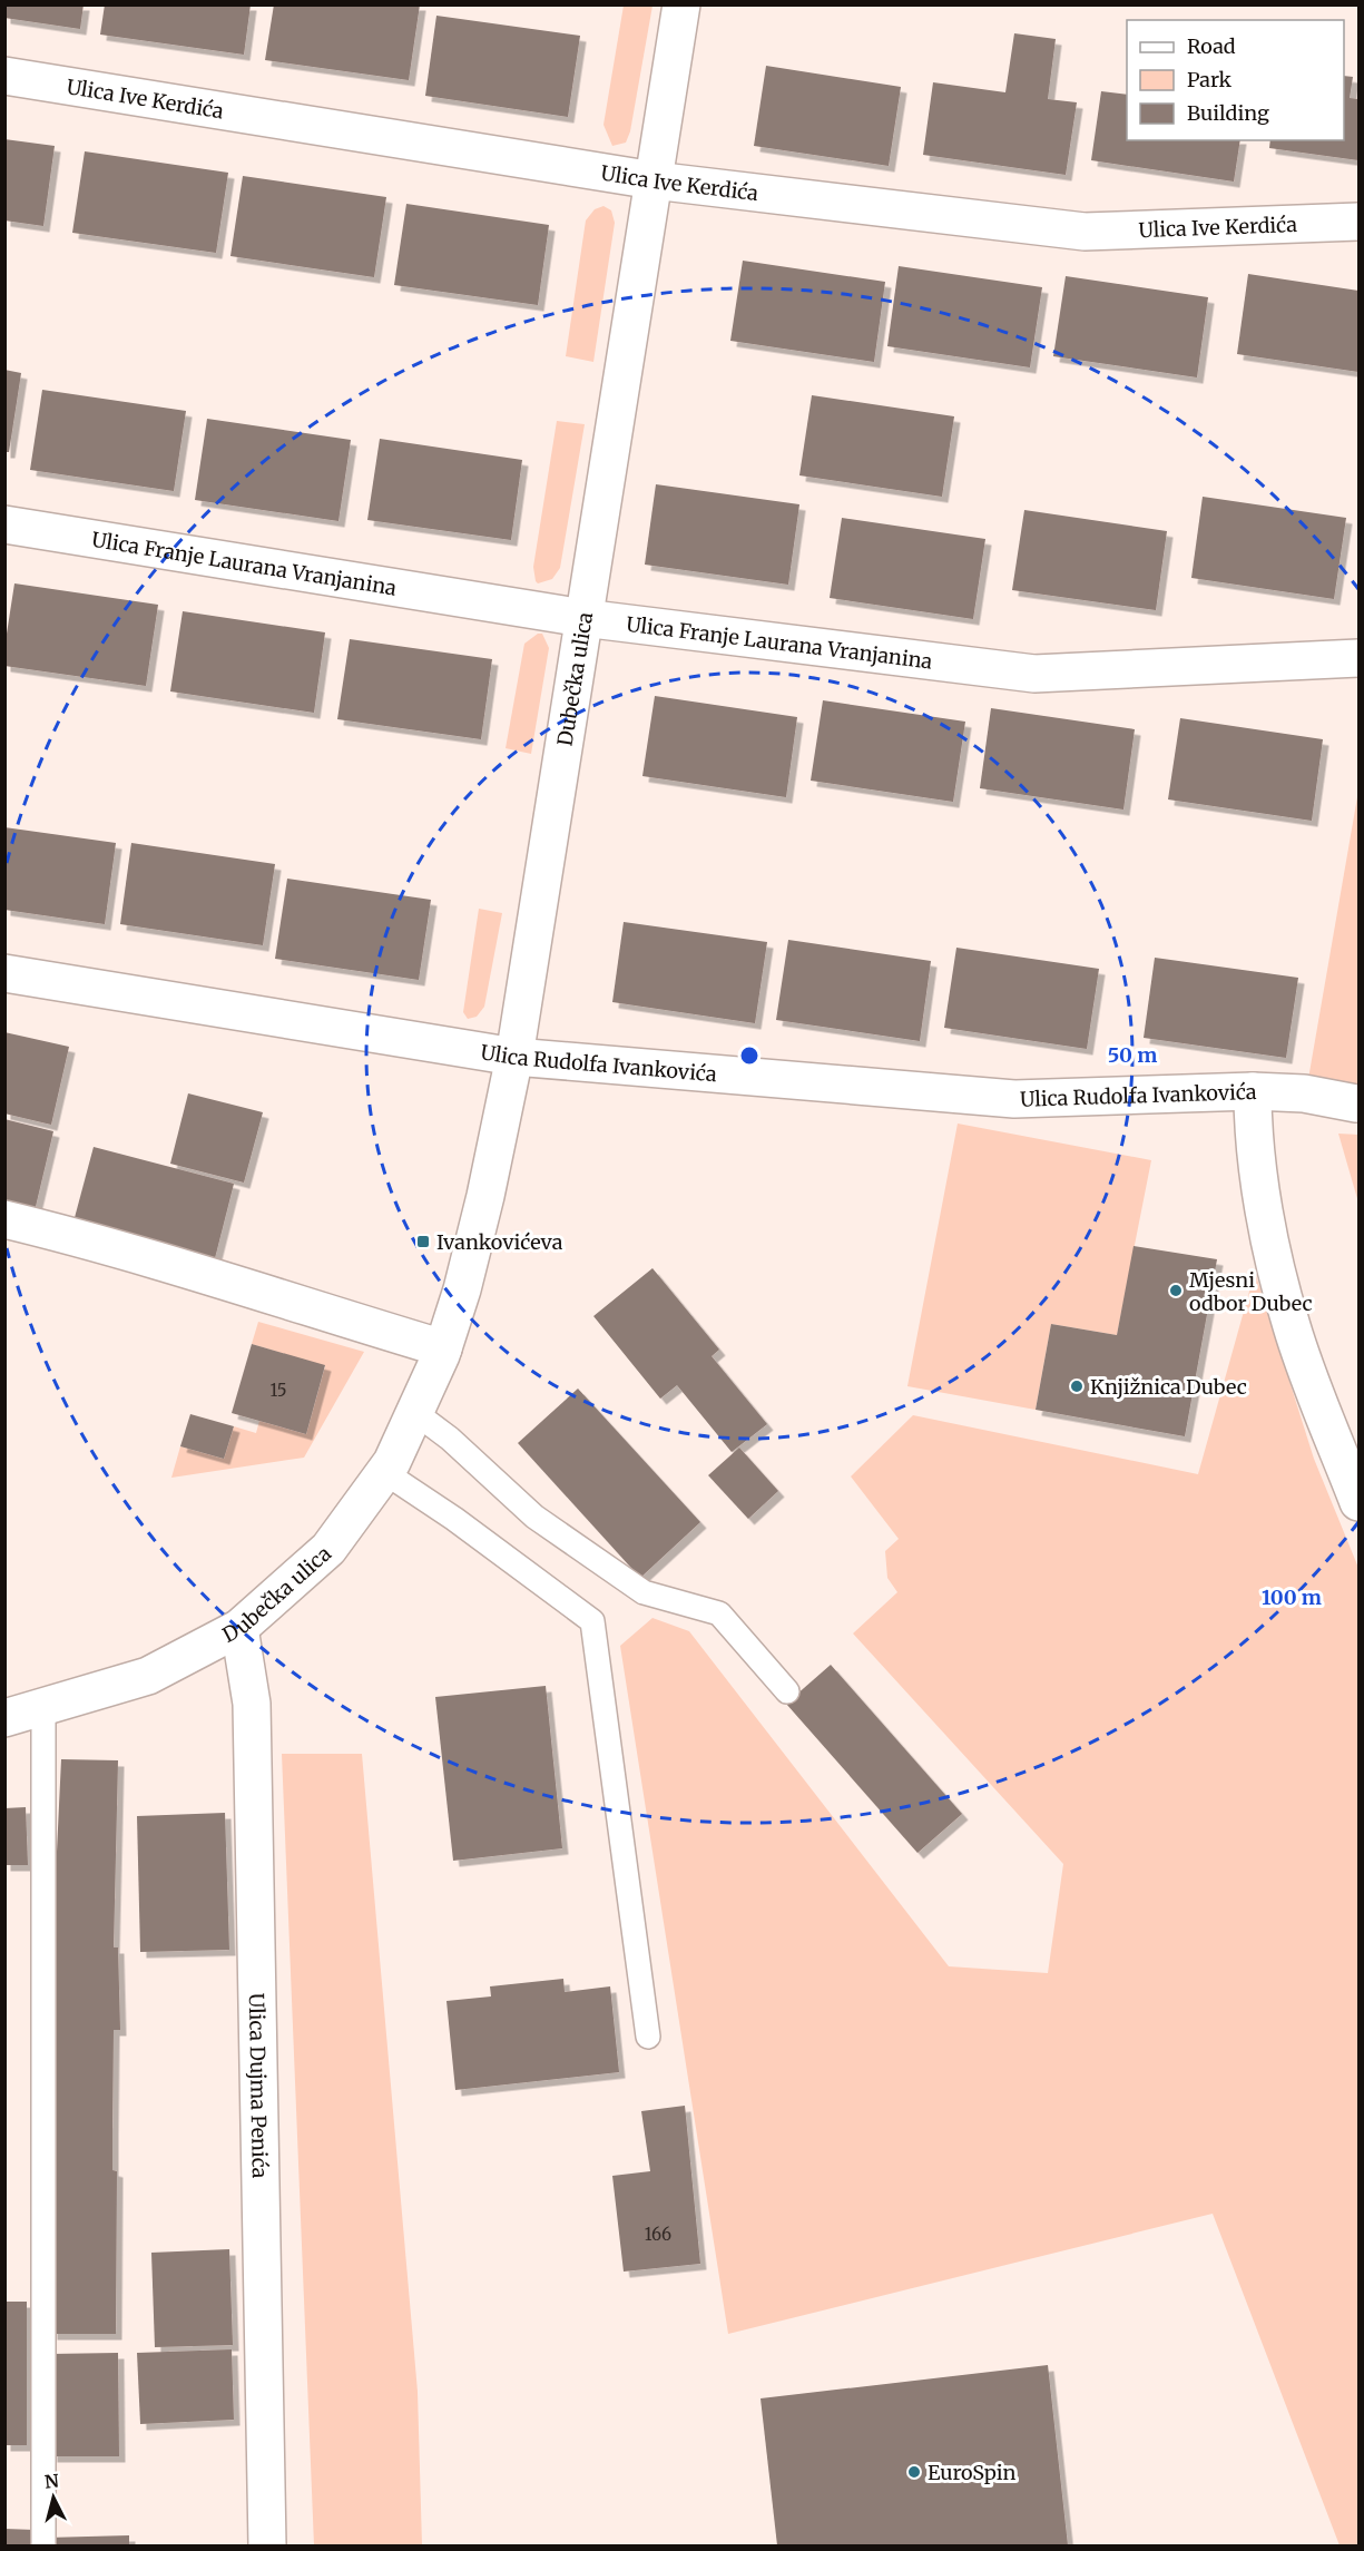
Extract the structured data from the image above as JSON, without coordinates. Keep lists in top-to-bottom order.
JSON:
{
  "streets": {
    "street": [
      "Ulica Ive Kerdića",
      "Ulica Franje Laurana Vranjanina",
      "Dubečka ulica",
      "Ulica Rudolfa Ivankovića",
      "Ulica Dujma Penića"
    ]
  },
  "crossings": [
    ["Ulica Ive Kerdića", "Dubečka ulica"],
    ["Ulica Franje Laurana Vranjanina", "Dubečka ulica"],
    ["Dubečka ulica", "Ulica Rudolfa Ivankovića"],
    ["Dubečka ulica", "Ulica Dujma Penića"]
  ],
  "places": {
    "transit": ["Ivankovićeva"],
    "other": ["Mjesni odbor Dubec", "Knjižnica Dubec", "EuroSpin"]
  },
  "house_numbers": ["15", "166"],
  "legend": ["Road", "Park", "Building"],
  "north": "top",
  "rings": ["50 m", "100 m"]
}
